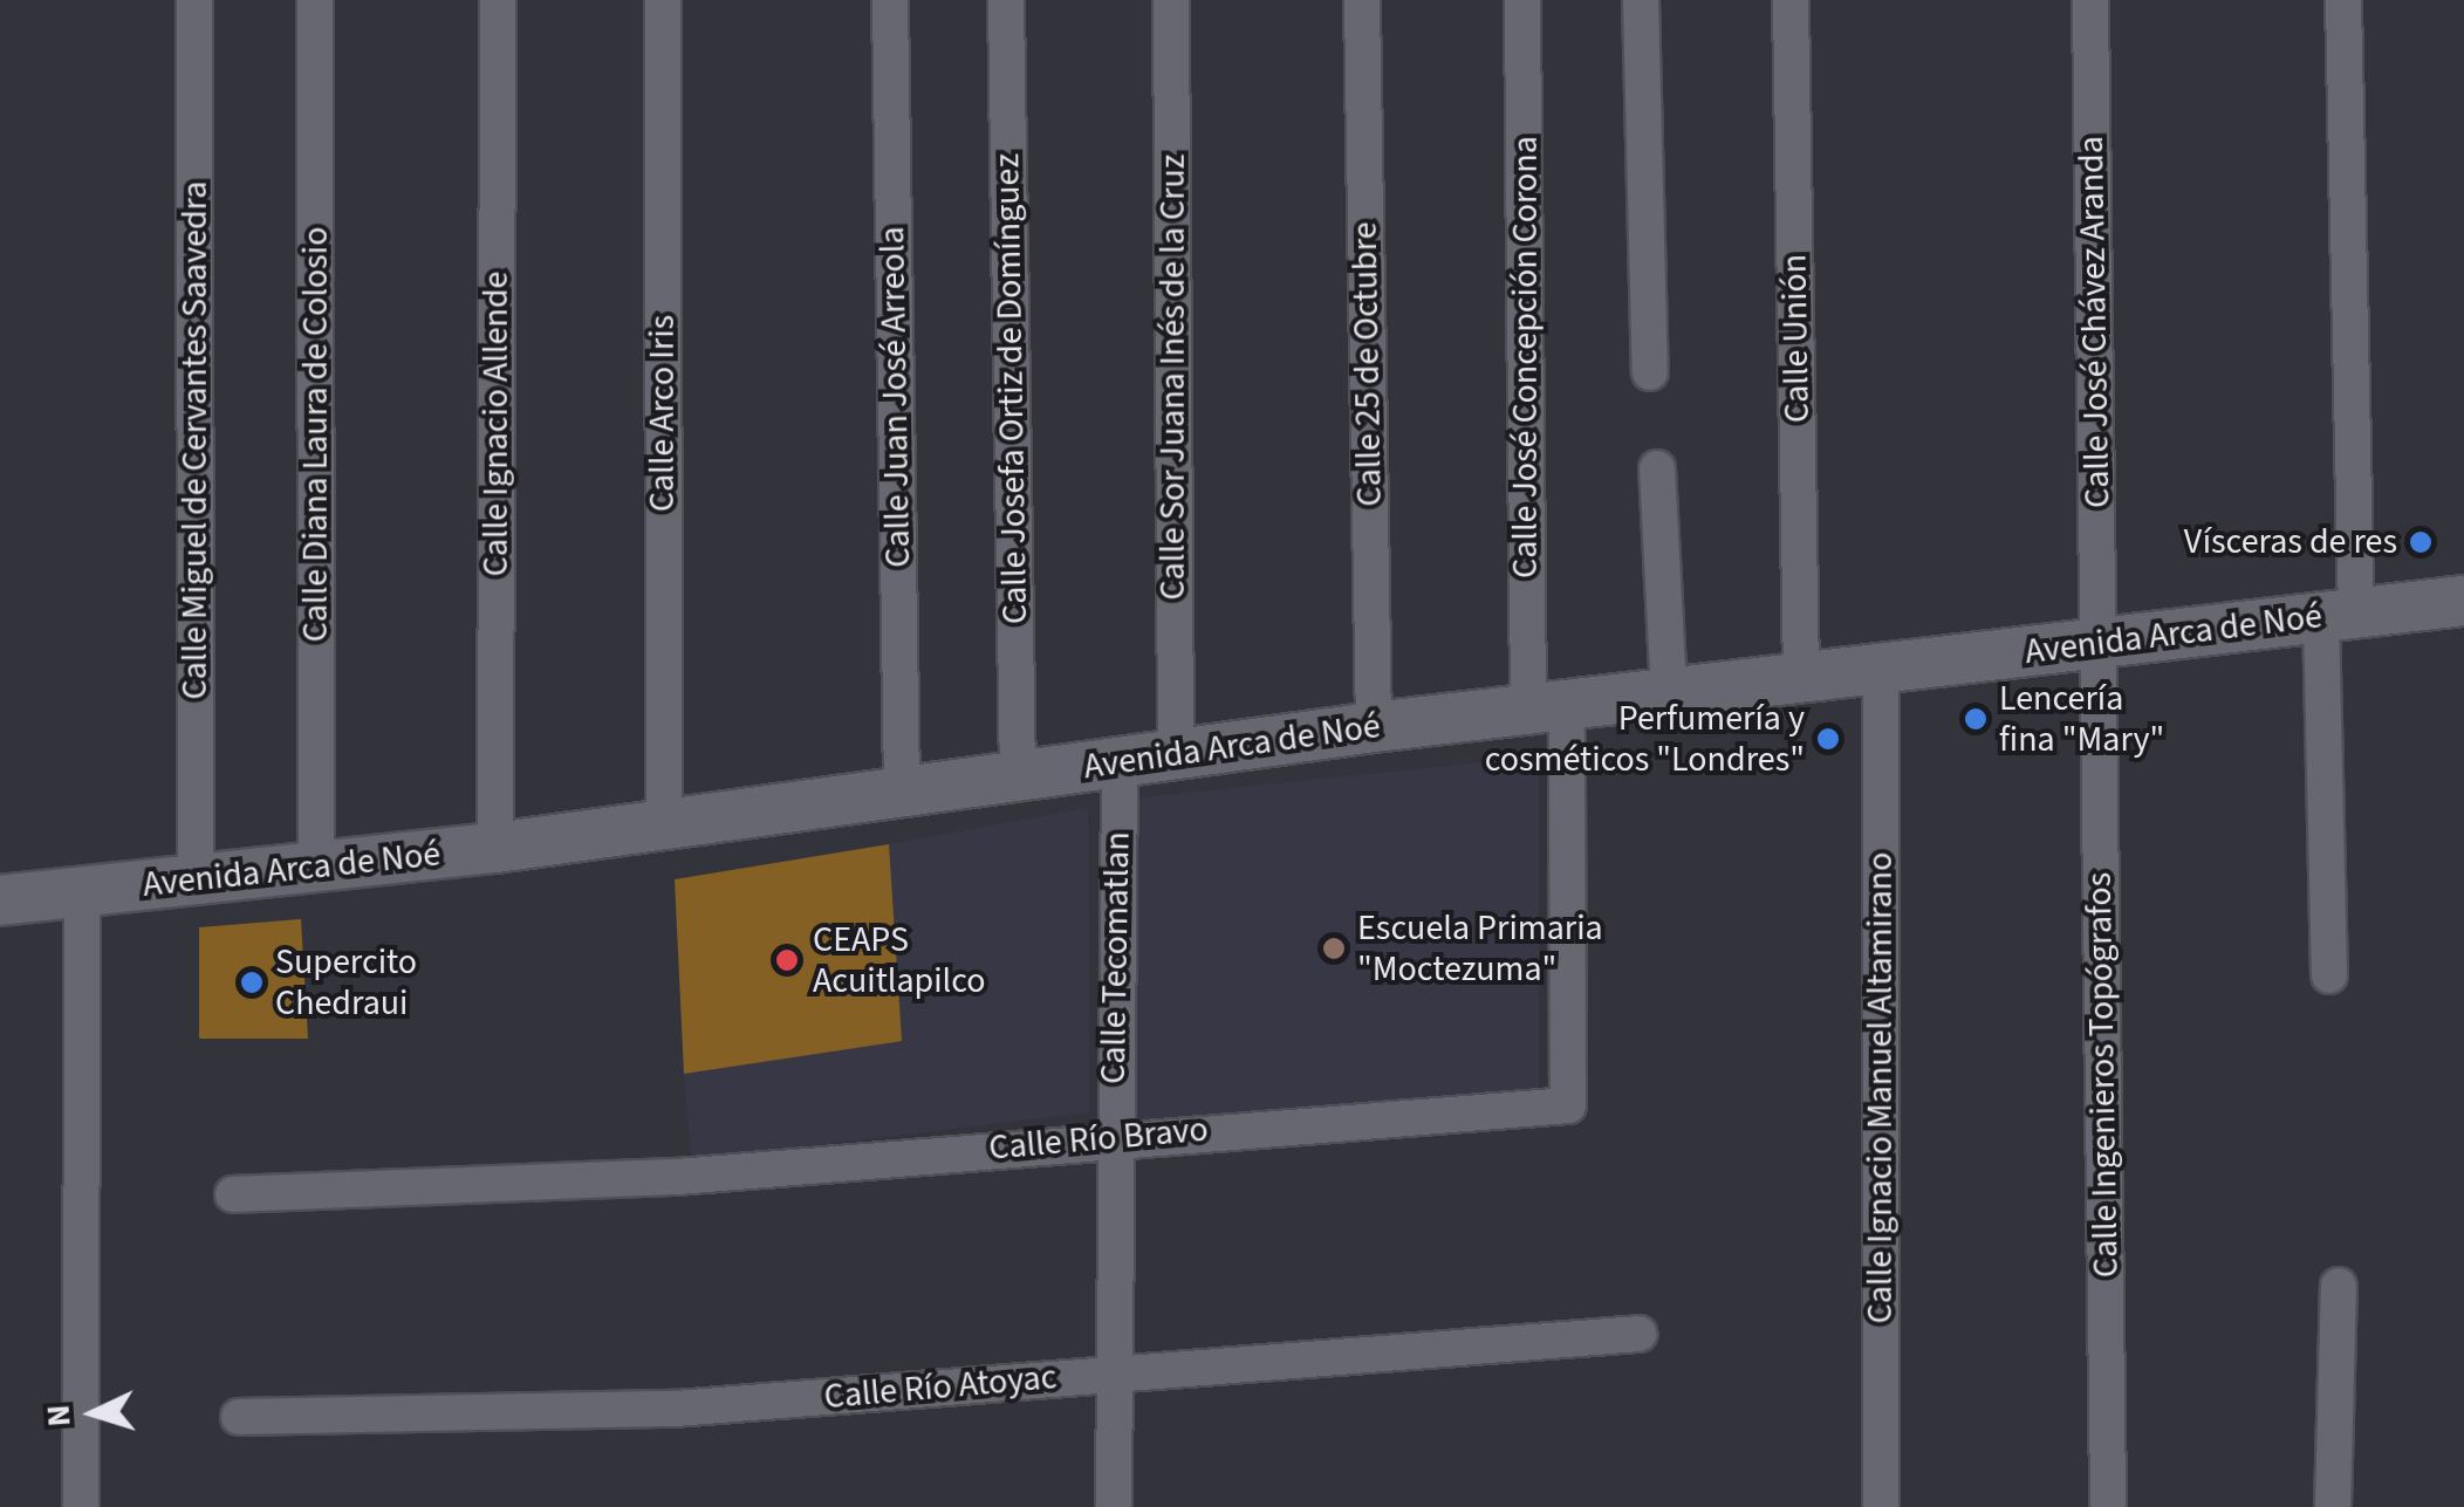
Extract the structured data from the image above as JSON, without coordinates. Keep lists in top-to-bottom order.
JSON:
{
  "streets": {
    "main road": ["Avenida Arca de Noé"],
    "street": [
      "Calle José Chávez Aranda",
      "Calle Unión",
      "Calle José Concepción Corona",
      "Calle 25 de Octubre",
      "Calle Sor Juana Inés de la Cruz",
      "Calle Josefa Ortiz de Domínguez",
      "Calle Juan José Arreola",
      "Calle Arco Iris",
      "Calle Ignacio Allende",
      "Calle Diana Laura de Colosio",
      "Calle Miguel de Cervantes Saavedra",
      "Calle Tecomatlan",
      "Calle Ingenieros Topógrafos",
      "Calle Ignacio Manuel Altamirano",
      "Calle Río Bravo",
      "Calle Río Atoyac"
    ]
  },
  "crossings": [
    ["Calle José Chávez Aranda", "Avenida Arca de Noé"],
    ["Calle José Chávez Aranda", "Calle Ingenieros Topógrafos"],
    ["Calle Unión", "Avenida Arca de Noé"],
    ["Calle José Concepción Corona", "Avenida Arca de Noé"],
    ["Calle José Concepción Corona", "Calle Río Bravo"],
    ["Calle 25 de Octubre", "Avenida Arca de Noé"],
    ["Calle Sor Juana Inés de la Cruz", "Avenida Arca de Noé"],
    ["Calle Josefa Ortiz de Domínguez", "Avenida Arca de Noé"],
    ["Calle Juan José Arreola", "Avenida Arca de Noé"],
    ["Calle Arco Iris", "Avenida Arca de Noé"],
    ["Calle Ignacio Allende", "Avenida Arca de Noé"],
    ["Calle Diana Laura de Colosio", "Avenida Arca de Noé"],
    ["Calle Miguel de Cervantes Saavedra", "Avenida Arca de Noé"],
    ["Avenida Arca de Noé", "Calle Tecomatlan"],
    ["Avenida Arca de Noé", "Calle Ingenieros Topógrafos"],
    ["Avenida Arca de Noé", "Calle Ignacio Manuel Altamirano"],
    ["Avenida Arca de Noé", "Calle Río Bravo"],
    ["Calle Tecomatlan", "Calle Río Bravo"],
    ["Calle Tecomatlan", "Calle Río Atoyac"]
  ],
  "places": [
    "Vísceras de res",
    "Lencería fina \"Mary\"",
    "Perfumería y cosméticos \"Londres\"",
    "Escuela Primaria \"Moctezuma\"",
    "CEAPS Acuitlapilco",
    "Supercito Chedraui"
  ],
  "north": "left"
}
